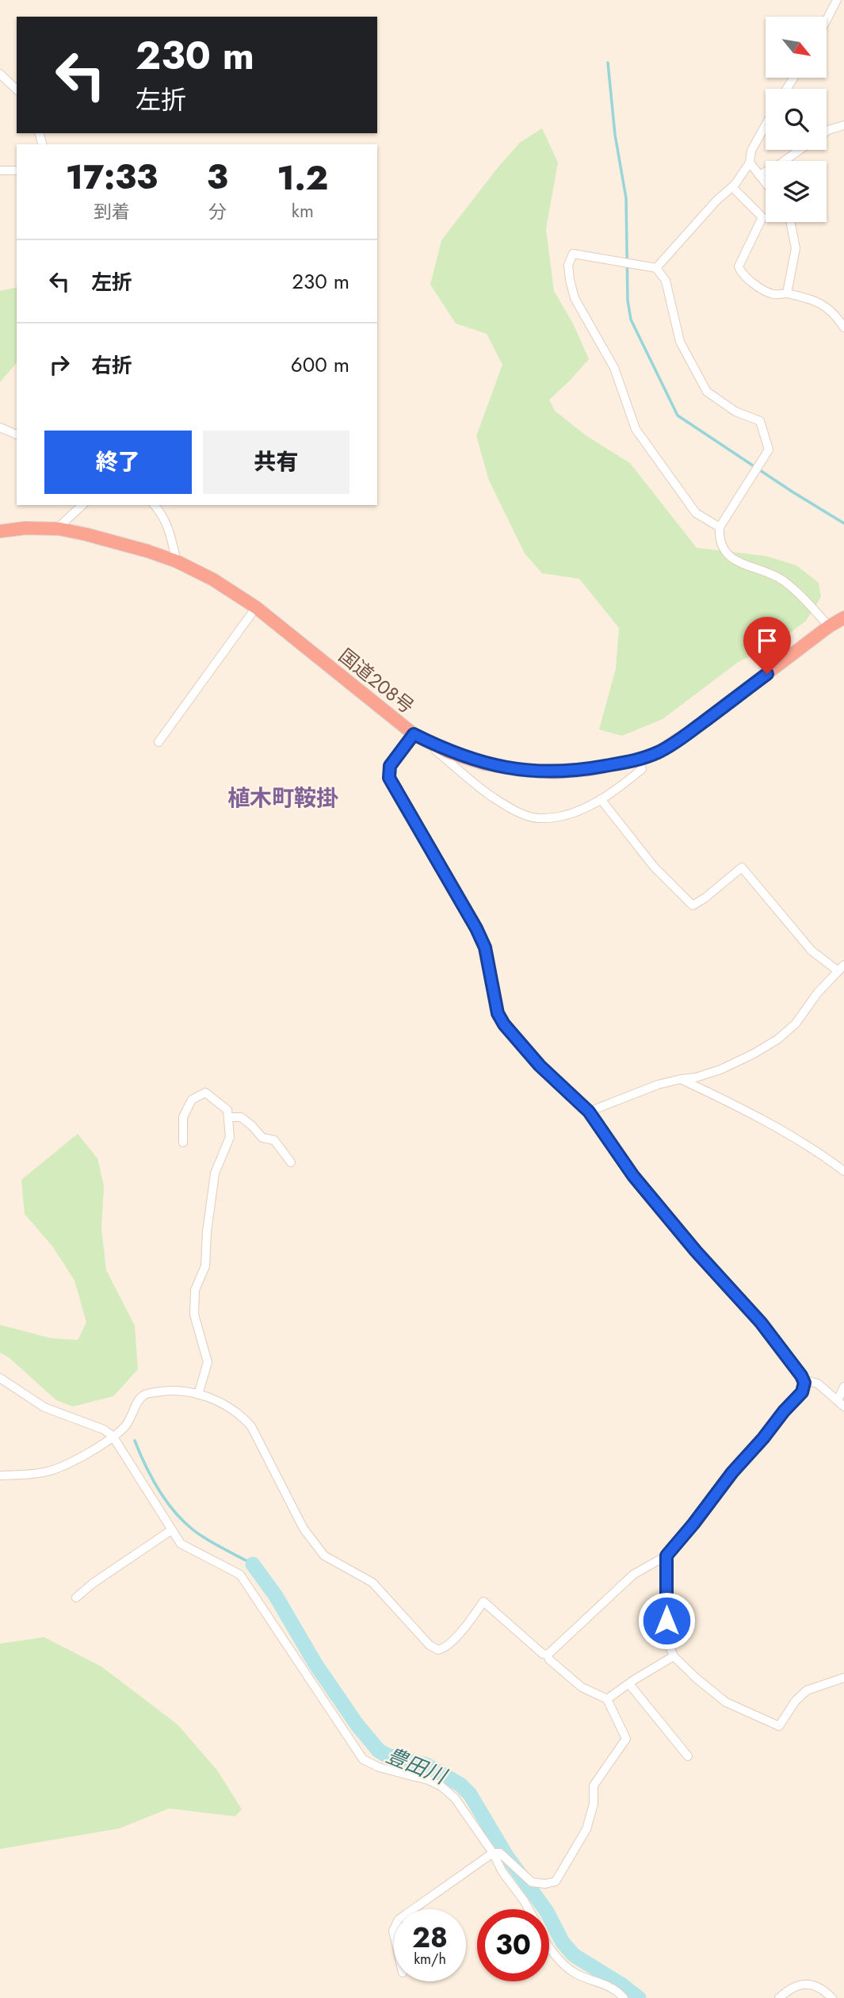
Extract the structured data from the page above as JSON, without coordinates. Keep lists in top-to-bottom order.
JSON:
{
  "streets": {
    "highway": ["国道208号"]
  },
  "districts": ["植木町鞍掛"],
  "water": ["豊田川"],
  "north": "bottom right",
  "page": {
    "turn": ["230 m", "左折"],
    "eta": [
      "17:33",
      "到着",
      "3",
      "分",
      "1.2",
      "km"
    ],
    "list": [
      {
        "name": "左折",
        "value": "230 m"
      },
      {
        "name": "右折",
        "value": "600 m"
      }
    ],
    "buttons": ["終了", "共有"],
    "speed": "28 km/h",
    "limit": "30"
  }
}
